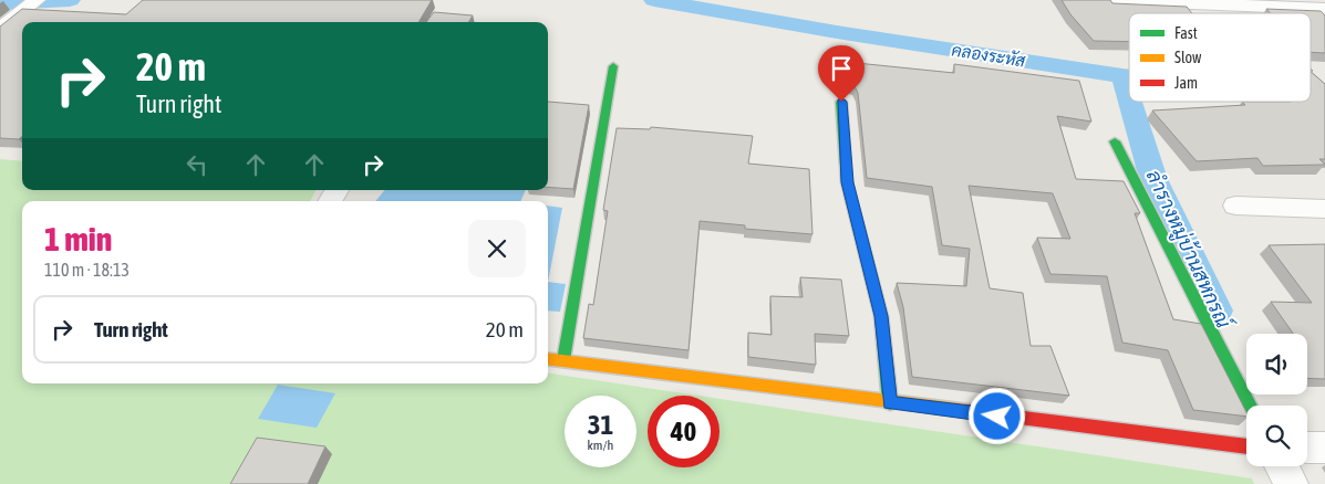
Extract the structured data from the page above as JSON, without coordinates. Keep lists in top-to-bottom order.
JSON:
{
  "water": ["คลองระหัส", "ลำรางหมู่บ้านสหกรณ์"],
  "legend": ["Fast", "Slow", "Jam"],
  "page": {
    "turn": ["20 m", "Turn right"],
    "heading": ["1 min", "110 m · 18:13"],
    "list": [
      {
        "name": "Turn right",
        "value": "20 m"
      }
    ],
    "speed": "31 km/h",
    "limit": "40"
  }
}
